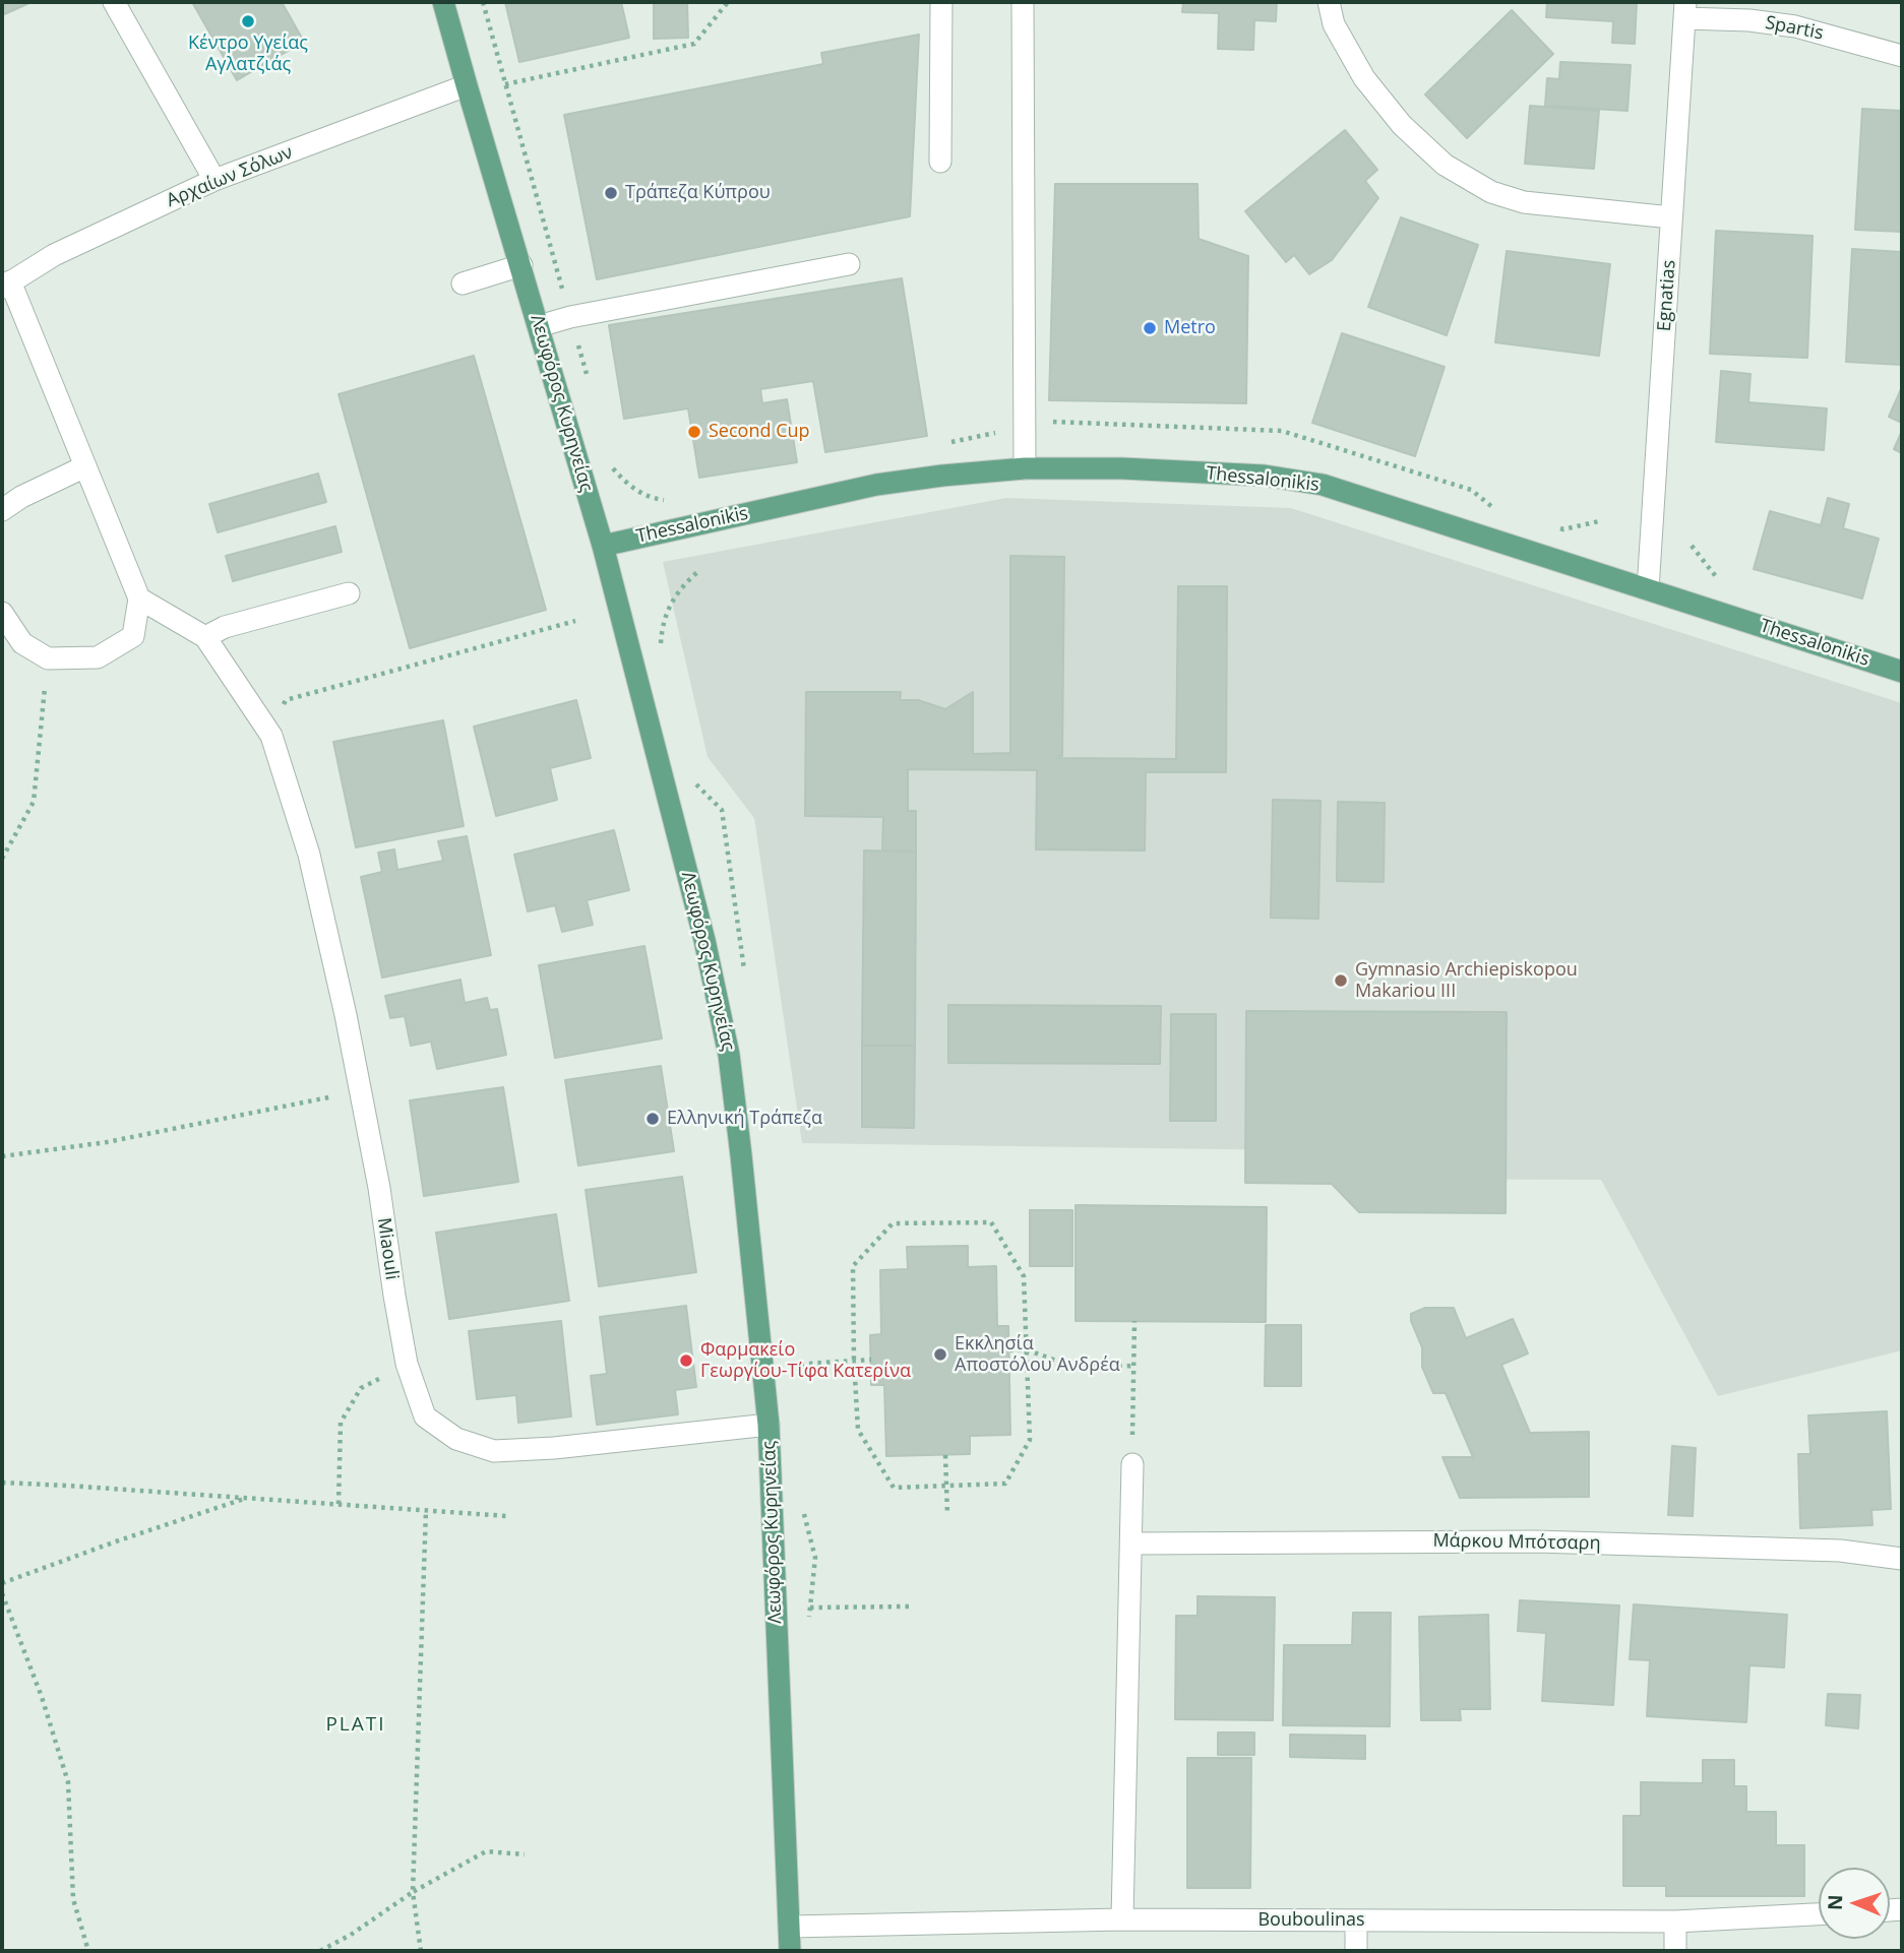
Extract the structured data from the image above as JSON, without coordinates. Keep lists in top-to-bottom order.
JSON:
{
  "streets": {
    "main road": ["Λεωφόρος Κυρηνείας", "Thessalonikis"],
    "street": [
      "Spartis",
      "Αρχαίων Σόλων",
      "Egnatias",
      "Miaouli",
      "Μάρκου Μπότσαρη",
      "Bouboulinas"
    ]
  },
  "crossings": [
    ["Spartis", "Egnatias"],
    ["Αρχαίων Σόλων", "Λεωφόρος Κυρηνείας"],
    ["Egnatias", "Thessalonikis"],
    ["Λεωφόρος Κυρηνείας", "Thessalonikis"],
    ["Λεωφόρος Κυρηνείας", "Miaouli"],
    ["Λεωφόρος Κυρηνείας", "Bouboulinas"]
  ],
  "districts": ["PLATI"],
  "places": [
    "Κέντρο Υγείας Αγλατζιάς",
    "Τράπεζα Κύπρου",
    "Metro",
    "Second Cup",
    "Gymnasio Archiepiskopou Makariou III",
    "Ελληνική Τράπεζα",
    "Εκκλησία Αποστόλου Ανδρέα",
    "Φαρμακείο Γεωργίου-Τίφα Κατερίνα"
  ],
  "north": "left"
}
